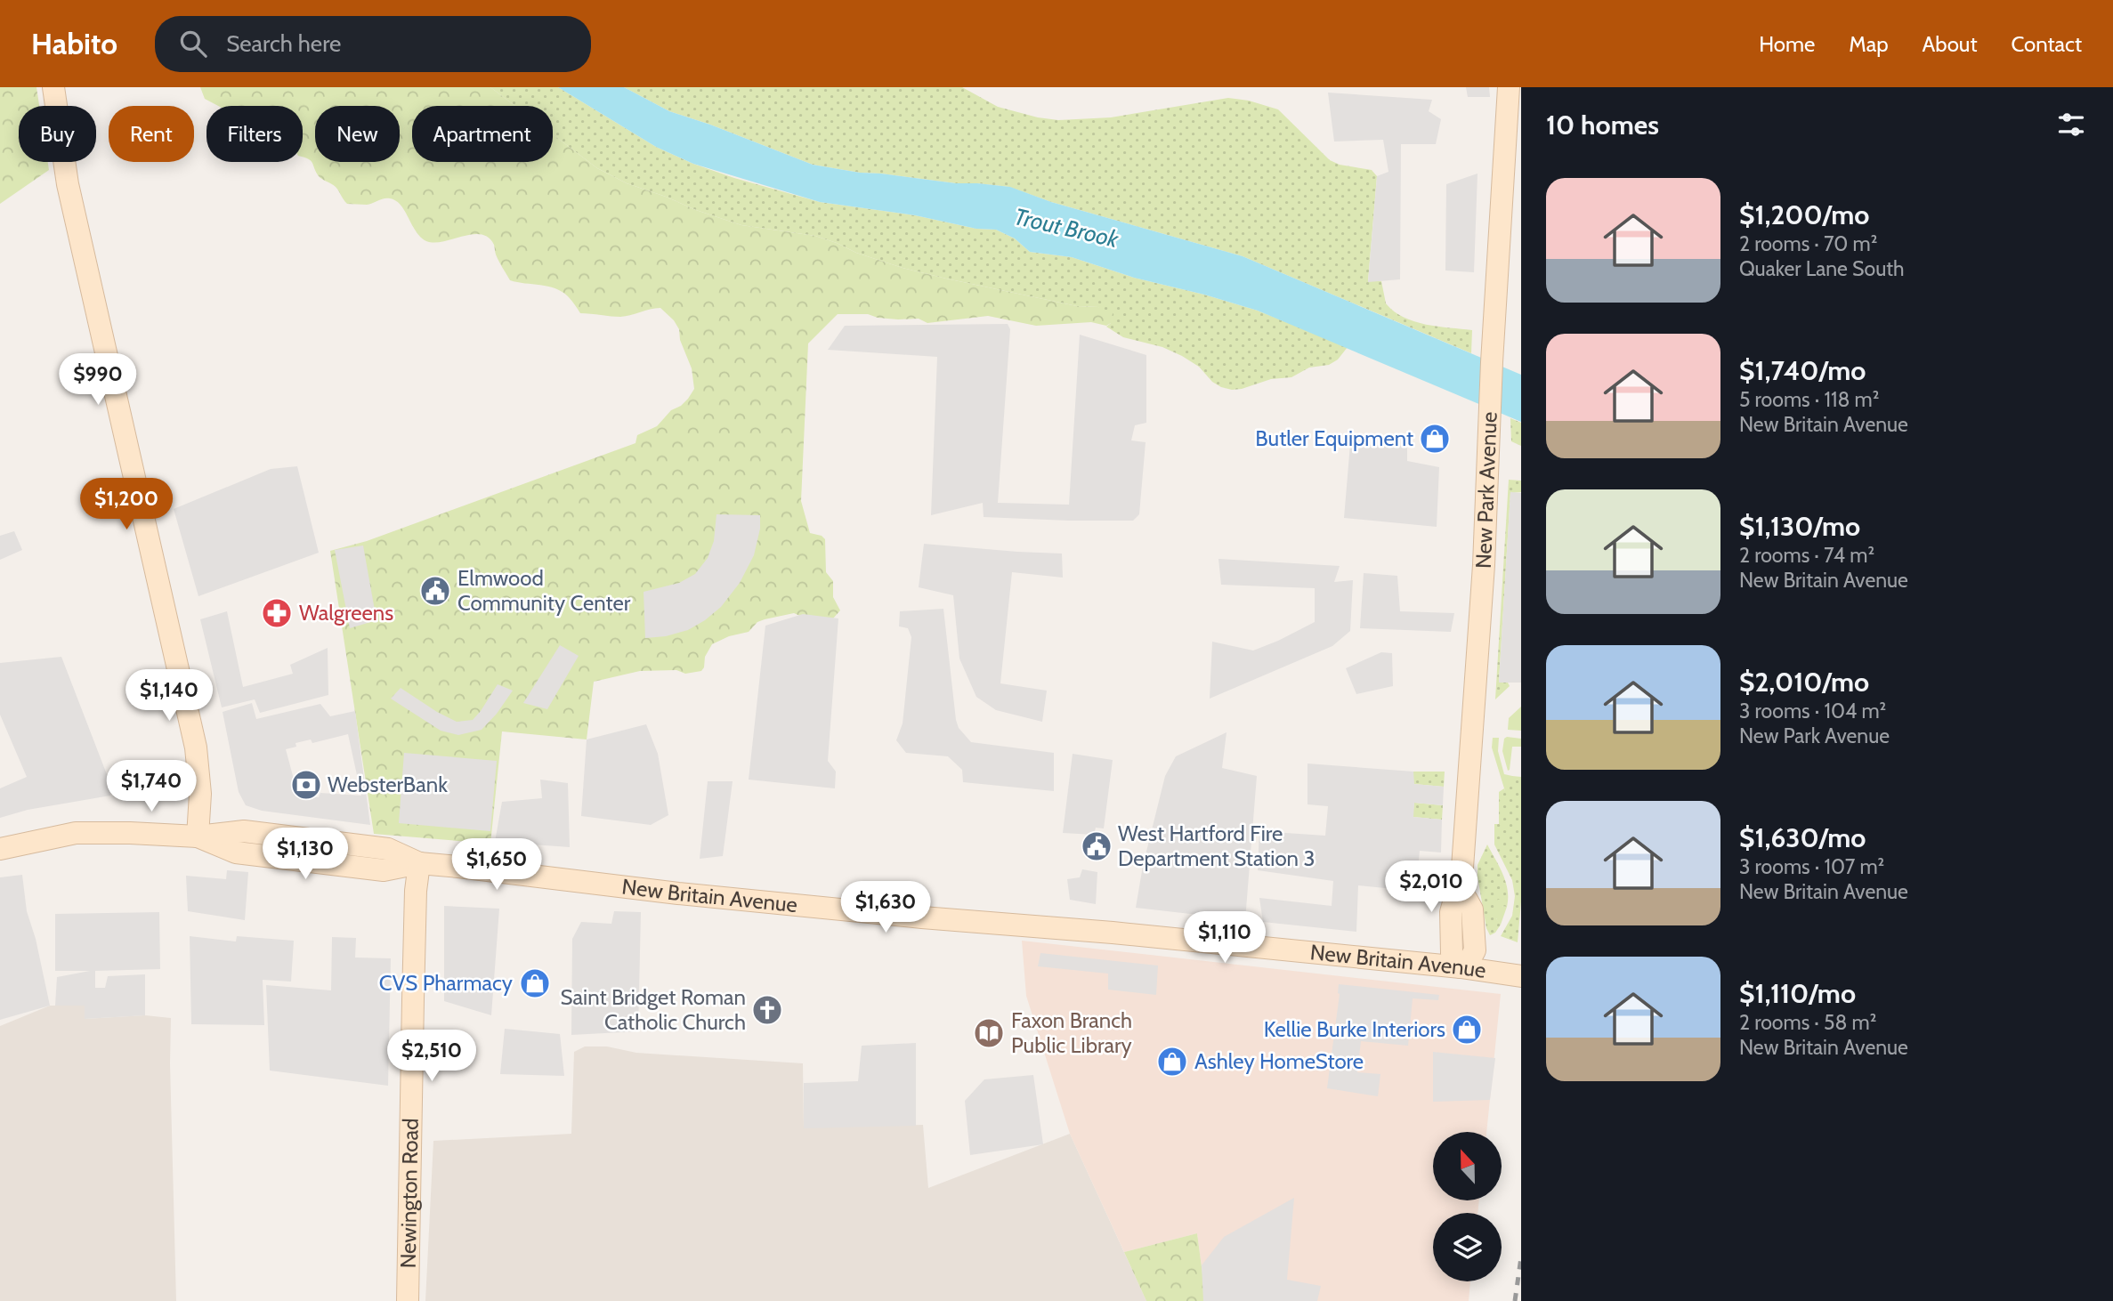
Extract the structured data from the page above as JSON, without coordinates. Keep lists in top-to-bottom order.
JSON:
{
  "streets": {
    "main road": ["New Park Avenue", "New Britain Avenue", "Newington Road"]
  },
  "crossings": [
    ["New Park Avenue", "New Britain Avenue"],
    ["New Britain Avenue", "Newington Road"]
  ],
  "water": ["Trout Brook"],
  "places": {
    "shop": [
      "Butler Equipment",
      "CVS Pharmacy",
      "Kellie Burke Interiors",
      "Ashley HomeStore"
    ],
    "public building": ["Elmwood Community Center", "West Hartford Fire Department Station 3"],
    "pharmacy": ["Walgreens"],
    "bank": ["WebsterBank"],
    "church": ["Saint Bridget Roman Catholic Church"],
    "library": ["Faxon Branch Public Library"]
  },
  "north": "top",
  "page": {
    "header": "Habito",
    "search": "Search here",
    "nav": [
      "Home",
      "Map",
      "About",
      "Contact"
    ],
    "heading": "10 homes",
    "chip": [
      "Buy",
      "Rent",
      "Filters",
      "New",
      "Apartment"
    ],
    "list": [
      {
        "name": "$1,200/mo",
        "note": "2 rooms · 70 m² · Quaker Lane South"
      },
      {
        "name": "$1,740/mo",
        "note": "5 rooms · 118 m² · New Britain Avenue"
      },
      {
        "name": "$1,130/mo",
        "note": "2 rooms · 74 m² · New Britain Avenue"
      },
      {
        "name": "$2,010/mo",
        "note": "3 rooms · 104 m² · New Park Avenue"
      },
      {
        "name": "$1,630/mo",
        "note": "3 rooms · 107 m² · New Britain Avenue"
      },
      {
        "name": "$1,110/mo",
        "note": "2 rooms · 58 m² · New Britain Avenue"
      }
    ],
    "price": [
      "$990",
      "$1,200",
      "$1,140",
      "$1,740",
      "$1,130",
      "$1,650",
      "$2,010",
      "$1,630",
      "$1,110",
      "$2,510"
    ]
  }
}
